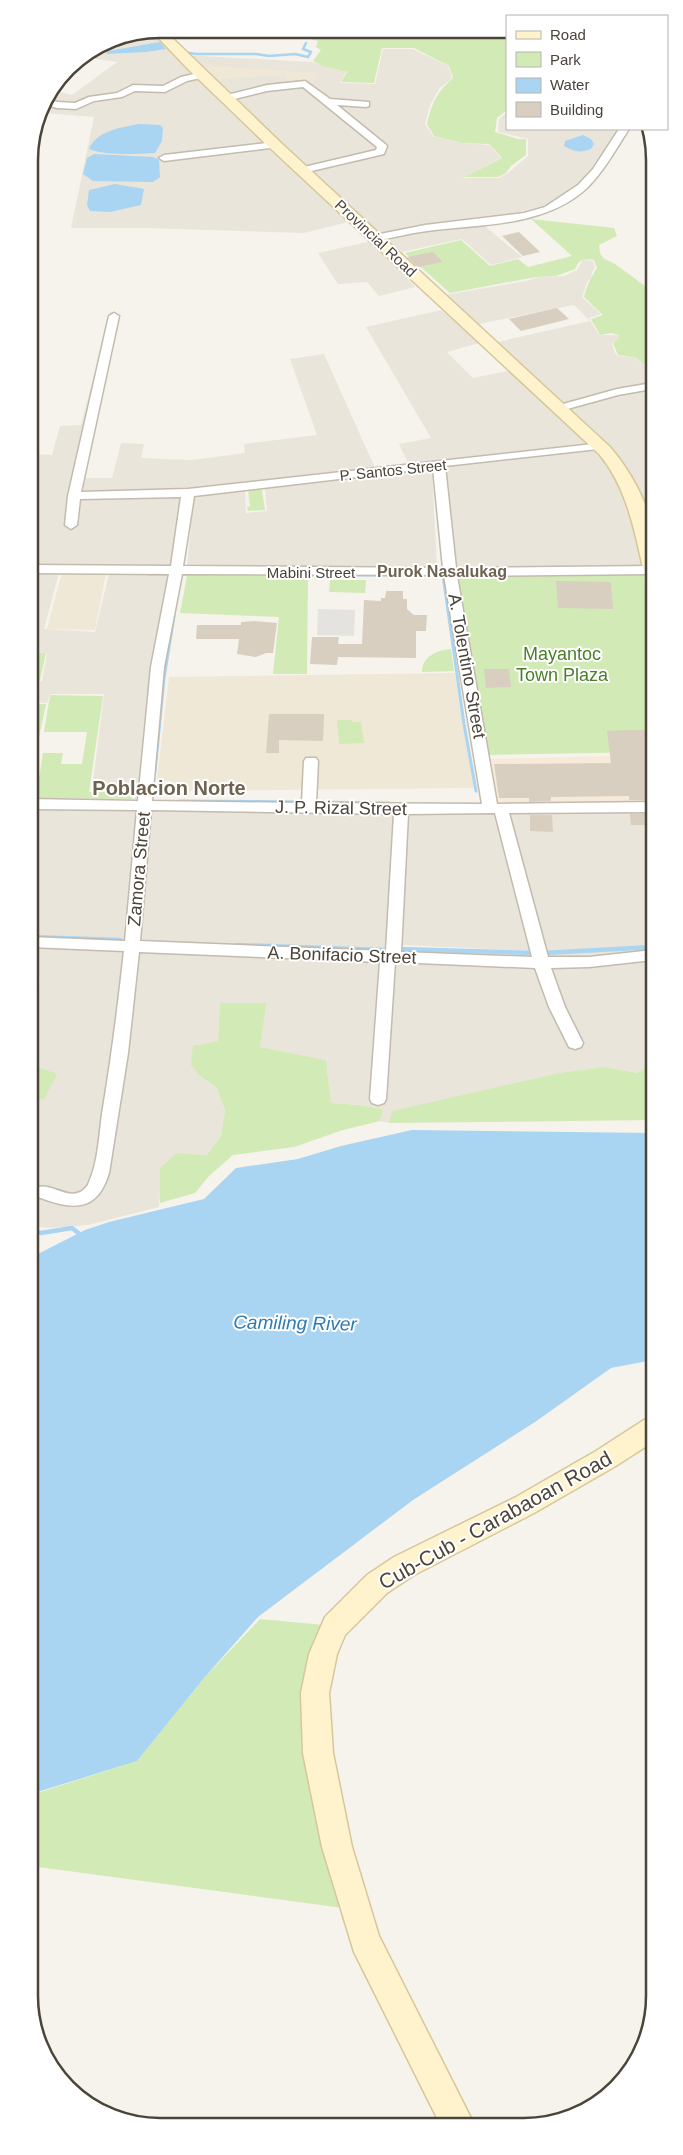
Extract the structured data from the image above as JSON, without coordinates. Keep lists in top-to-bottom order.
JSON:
{
  "streets": {
    "main road": ["Provincial Road", "Cub-Cub - Carabaoan Road"],
    "street": [
      "P. Santos Street",
      "Mabini Street",
      "A. Tolentino Street",
      "J. P. Rizal Street",
      "Zamora Street",
      "A. Bonifacio Street"
    ]
  },
  "crossings": [
    ["Provincial Road", "P. Santos Street"],
    ["P. Santos Street", "A. Tolentino Street"],
    ["P. Santos Street", "Zamora Street"],
    ["Mabini Street", "A. Tolentino Street"],
    ["Mabini Street", "Zamora Street"],
    ["A. Tolentino Street", "J. P. Rizal Street"],
    ["A. Tolentino Street", "A. Bonifacio Street"],
    ["J. P. Rizal Street", "Zamora Street"],
    ["Zamora Street", "A. Bonifacio Street"]
  ],
  "districts": ["Purok Nasalukag", "Poblacion Norte"],
  "water": ["Camiling River"],
  "parks": ["Mayantoc Town Plaza"],
  "legend": [
    "Road",
    "Park",
    "Water",
    "Building"
  ]
}
